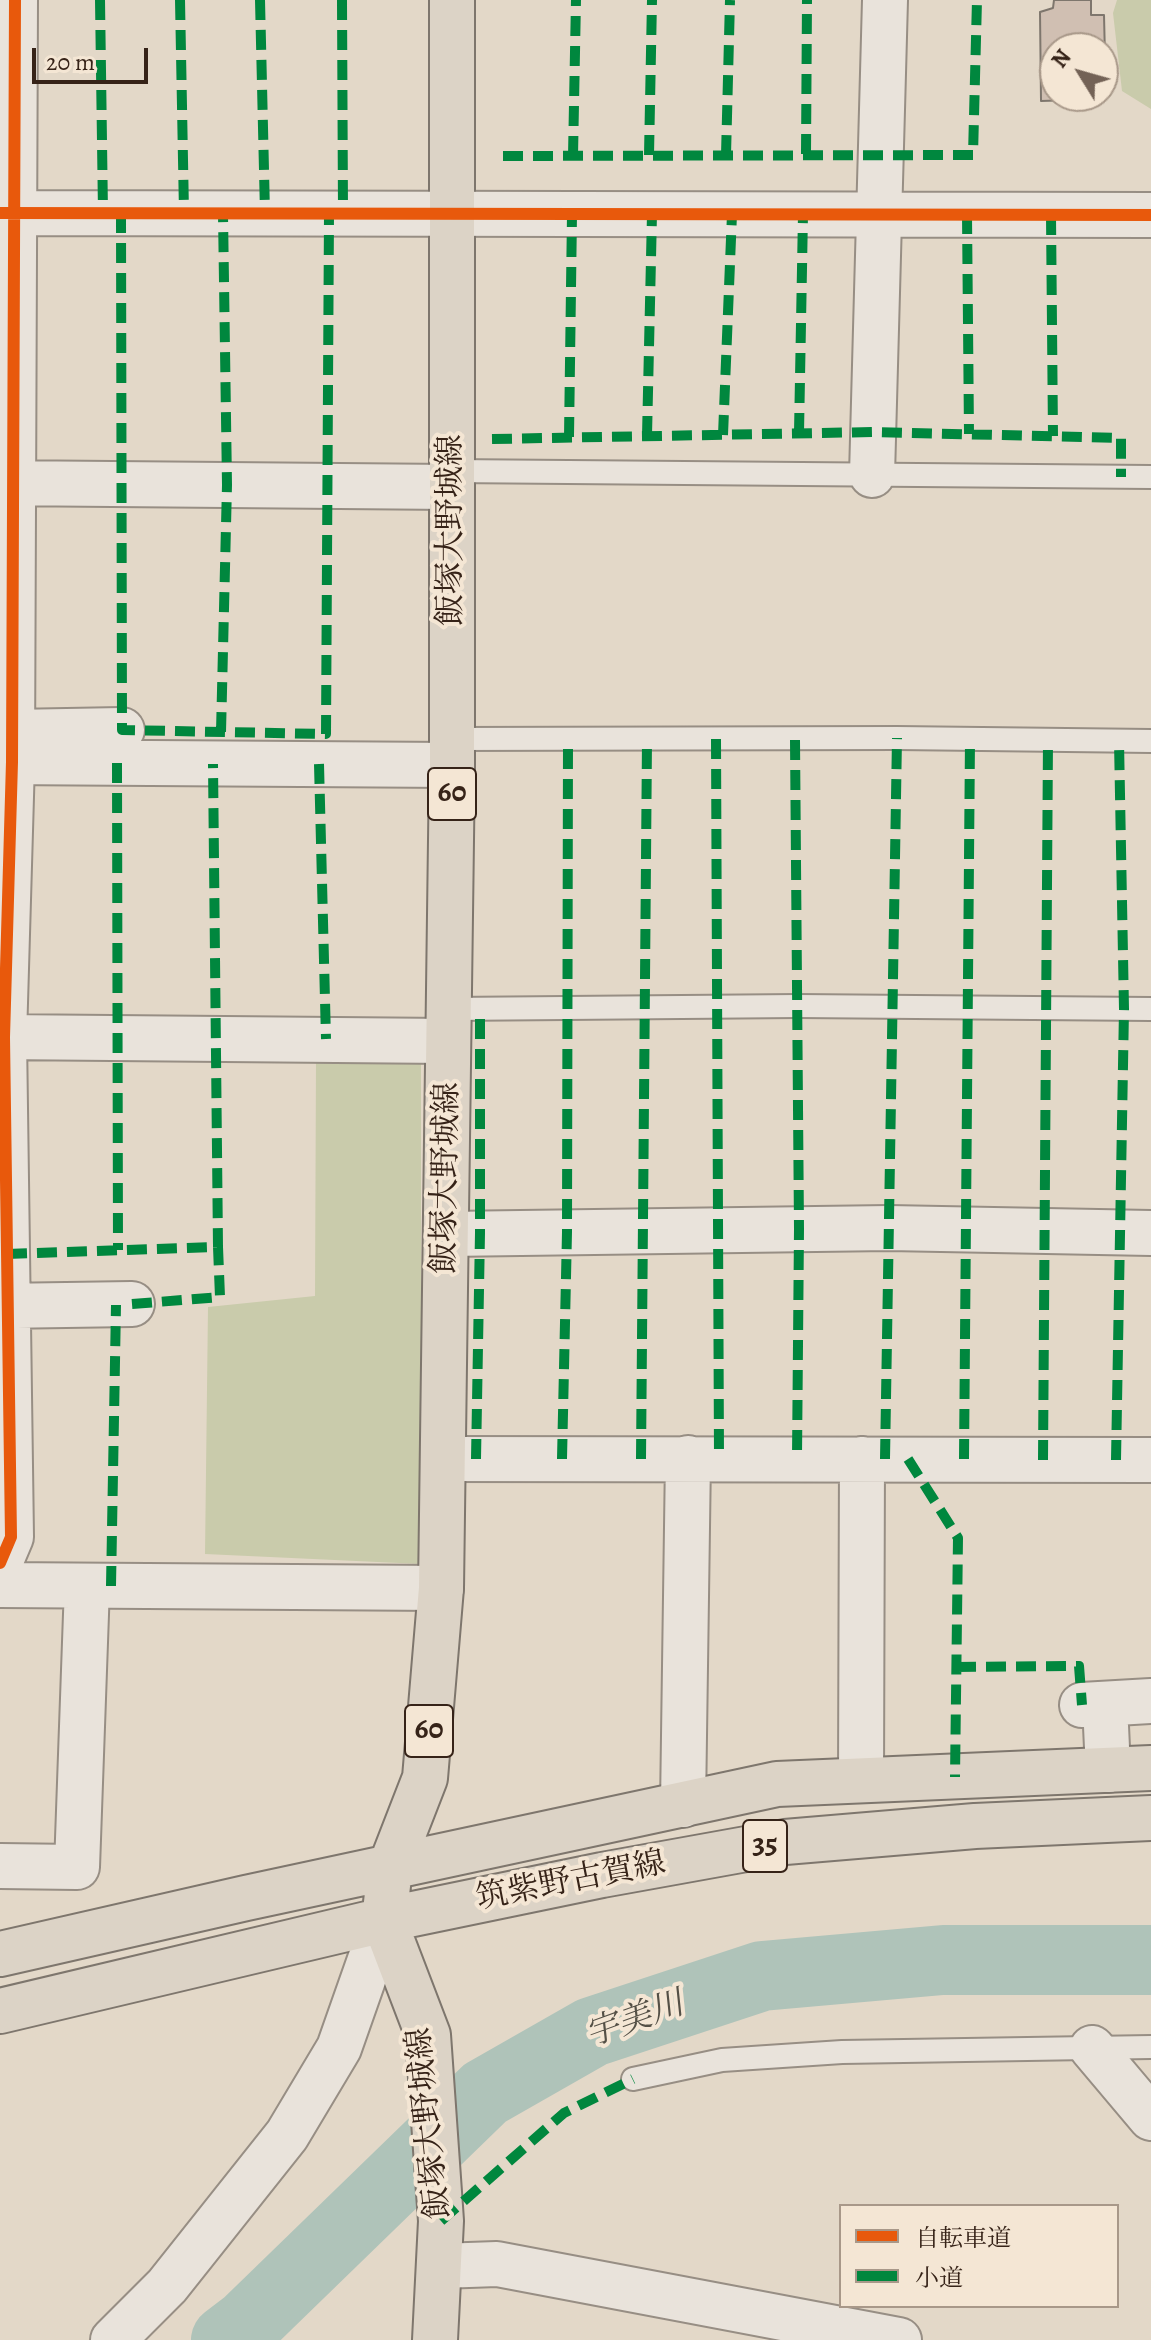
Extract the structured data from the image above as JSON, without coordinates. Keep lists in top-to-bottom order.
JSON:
{
  "streets": {
    "main road": [
      "飯塚大野城線",
      "60",
      "35",
      "筑紫野古賀線"
    ]
  },
  "crossings": [
    ["飯塚大野城線", "筑紫野古賀線"]
  ],
  "water": ["宇美川"],
  "legend": ["自転車道", "小道"],
  "scale_bar": "20 m",
  "north": "top left"
}
